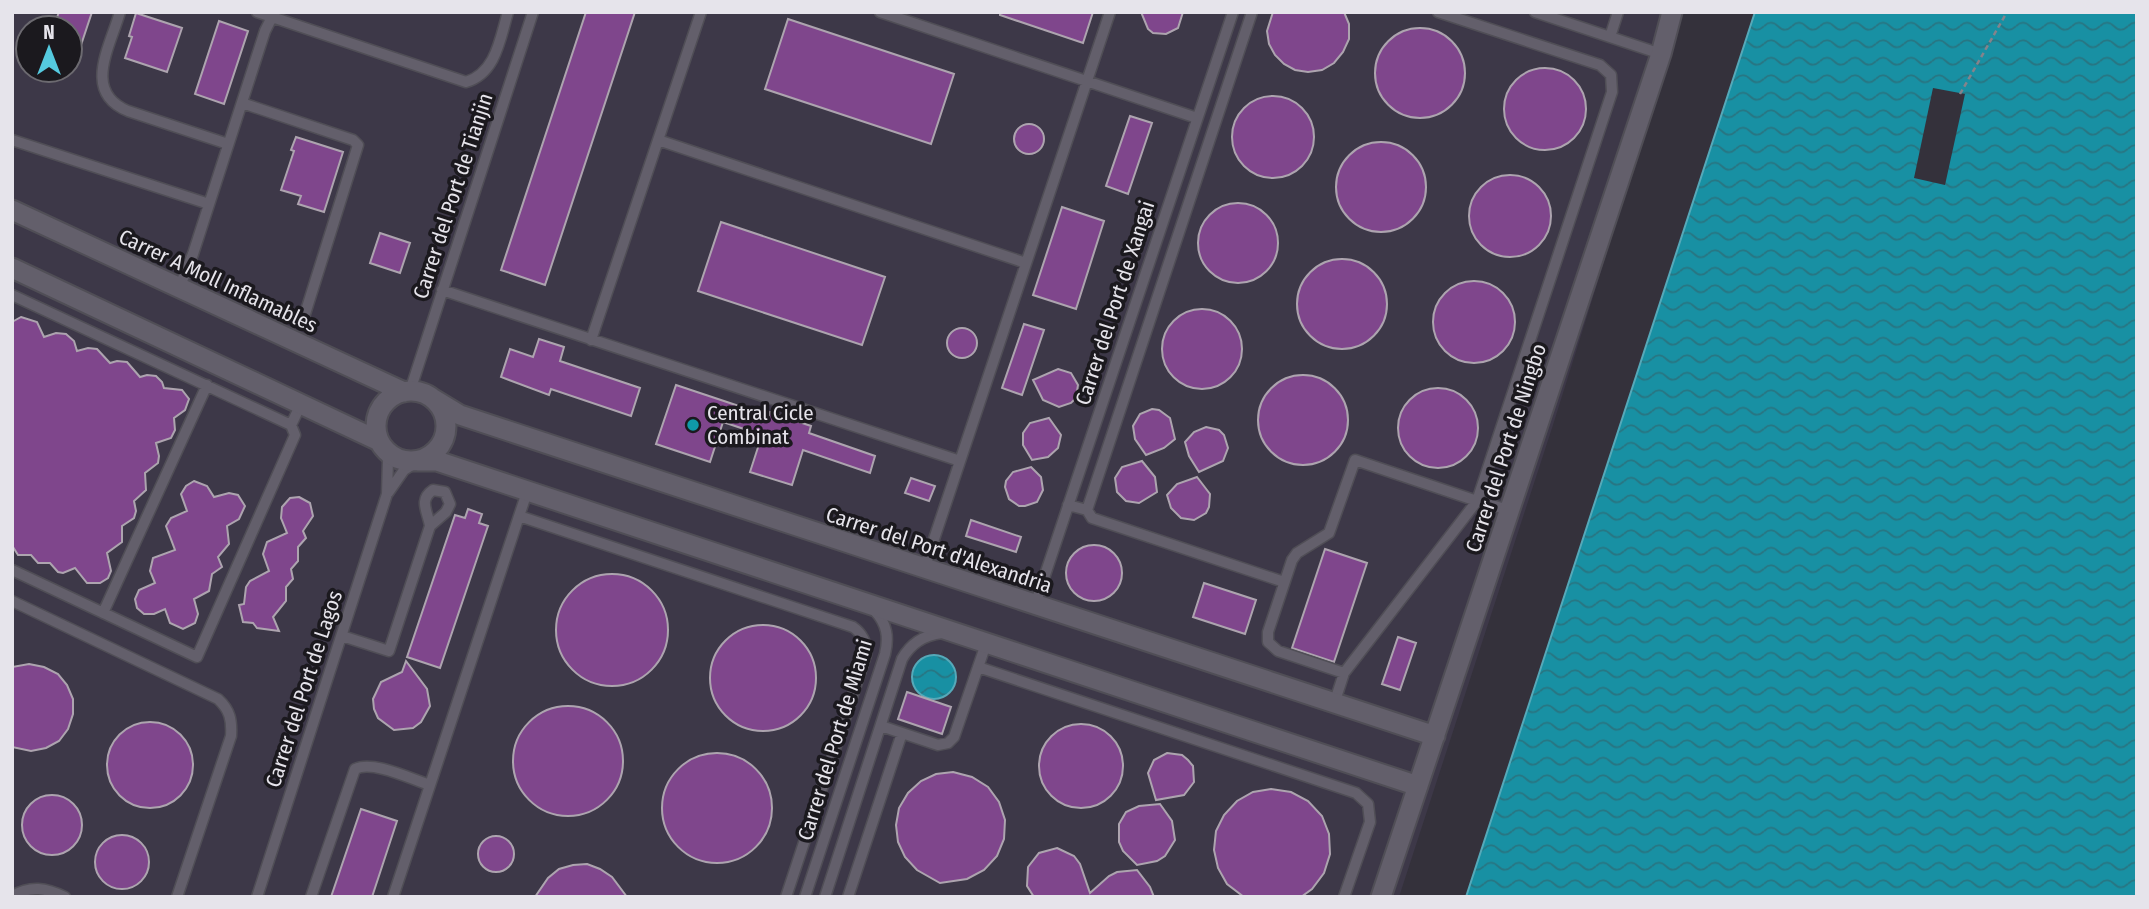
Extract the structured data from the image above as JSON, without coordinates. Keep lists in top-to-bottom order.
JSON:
{
  "streets": {
    "street": ["Carrer A Moll Inflamables", "Carrer del Port de Ningbo", "Carrer del Port d'Alexandria"],
    "lane": [
      "Carrer del Port de Tianjin",
      "Carrer del Port de Xangai",
      "Carrer del Port de Lagos",
      "Carrer del Port de Miami"
    ]
  },
  "crossings": [
    ["Carrer del Port de Tianjin", "Carrer A Moll Inflamables"],
    ["Carrer del Port de Tianjin", "Carrer del Port d'Alexandria"],
    ["Carrer A Moll Inflamables", "Carrer del Port d'Alexandria"],
    ["Carrer del Port de Xangai", "Carrer del Port d'Alexandria"],
    ["Carrer del Port de Ningbo", "Carrer del Port d'Alexandria"]
  ],
  "places": ["Central Cicle Combinat"],
  "north": "top"
}
